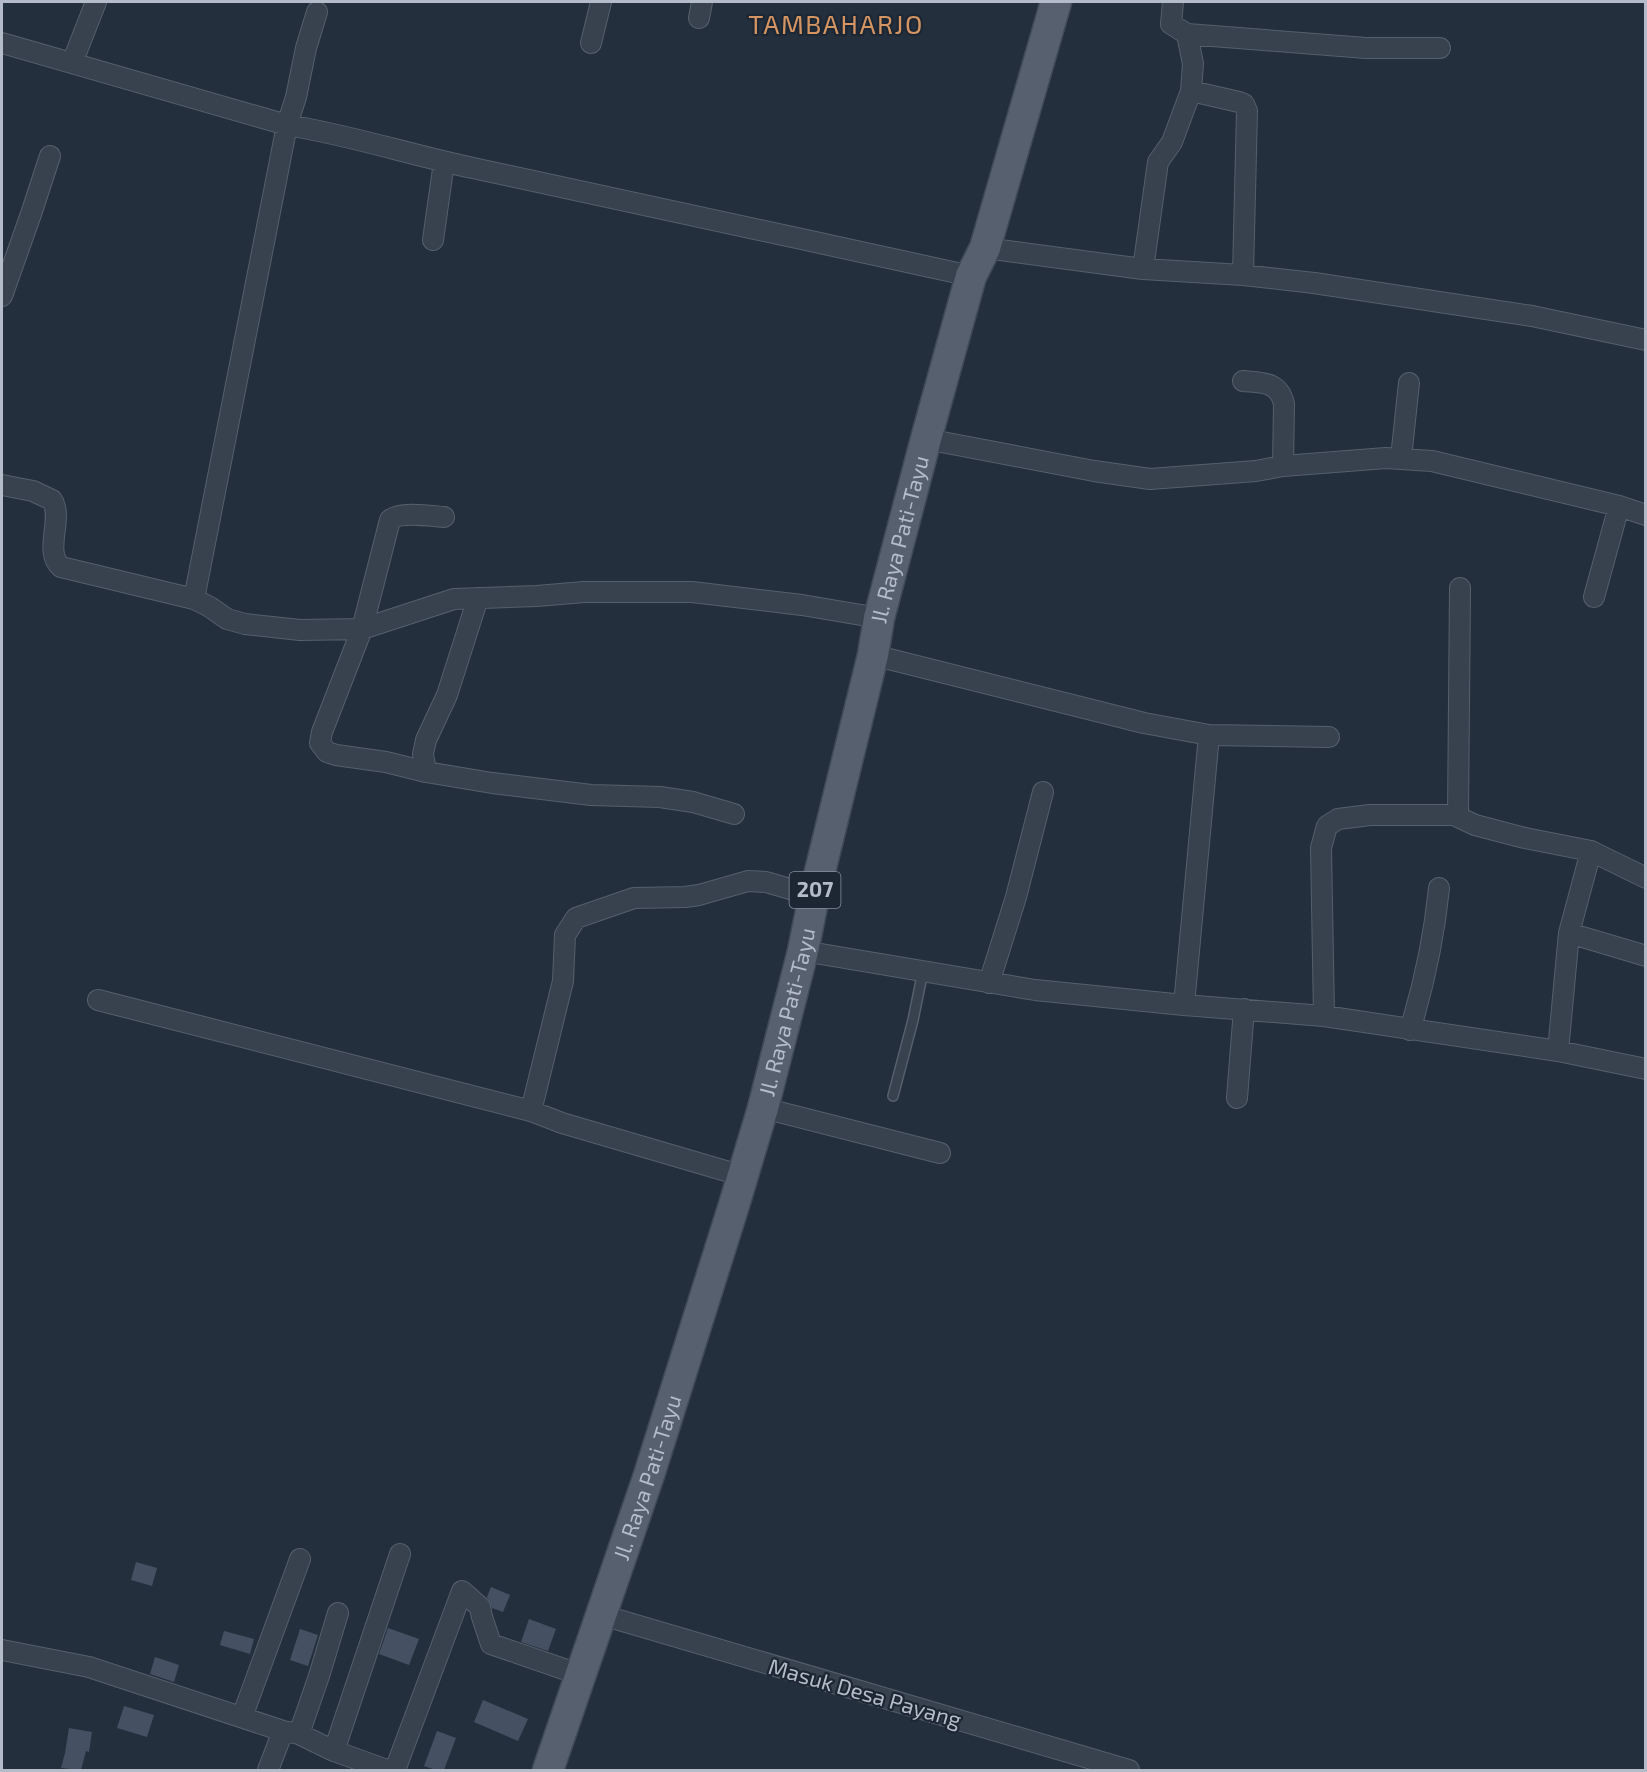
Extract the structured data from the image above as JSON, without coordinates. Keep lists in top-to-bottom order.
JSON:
{
  "streets": {
    "main road": ["Jl. Raya Pati-Tayu", "207"],
    "street": ["Masuk Desa Payang"]
  },
  "crossings": [
    ["Jl. Raya Pati-Tayu", "Masuk Desa Payang"]
  ],
  "districts": ["TAMBAHARJO"]
}
